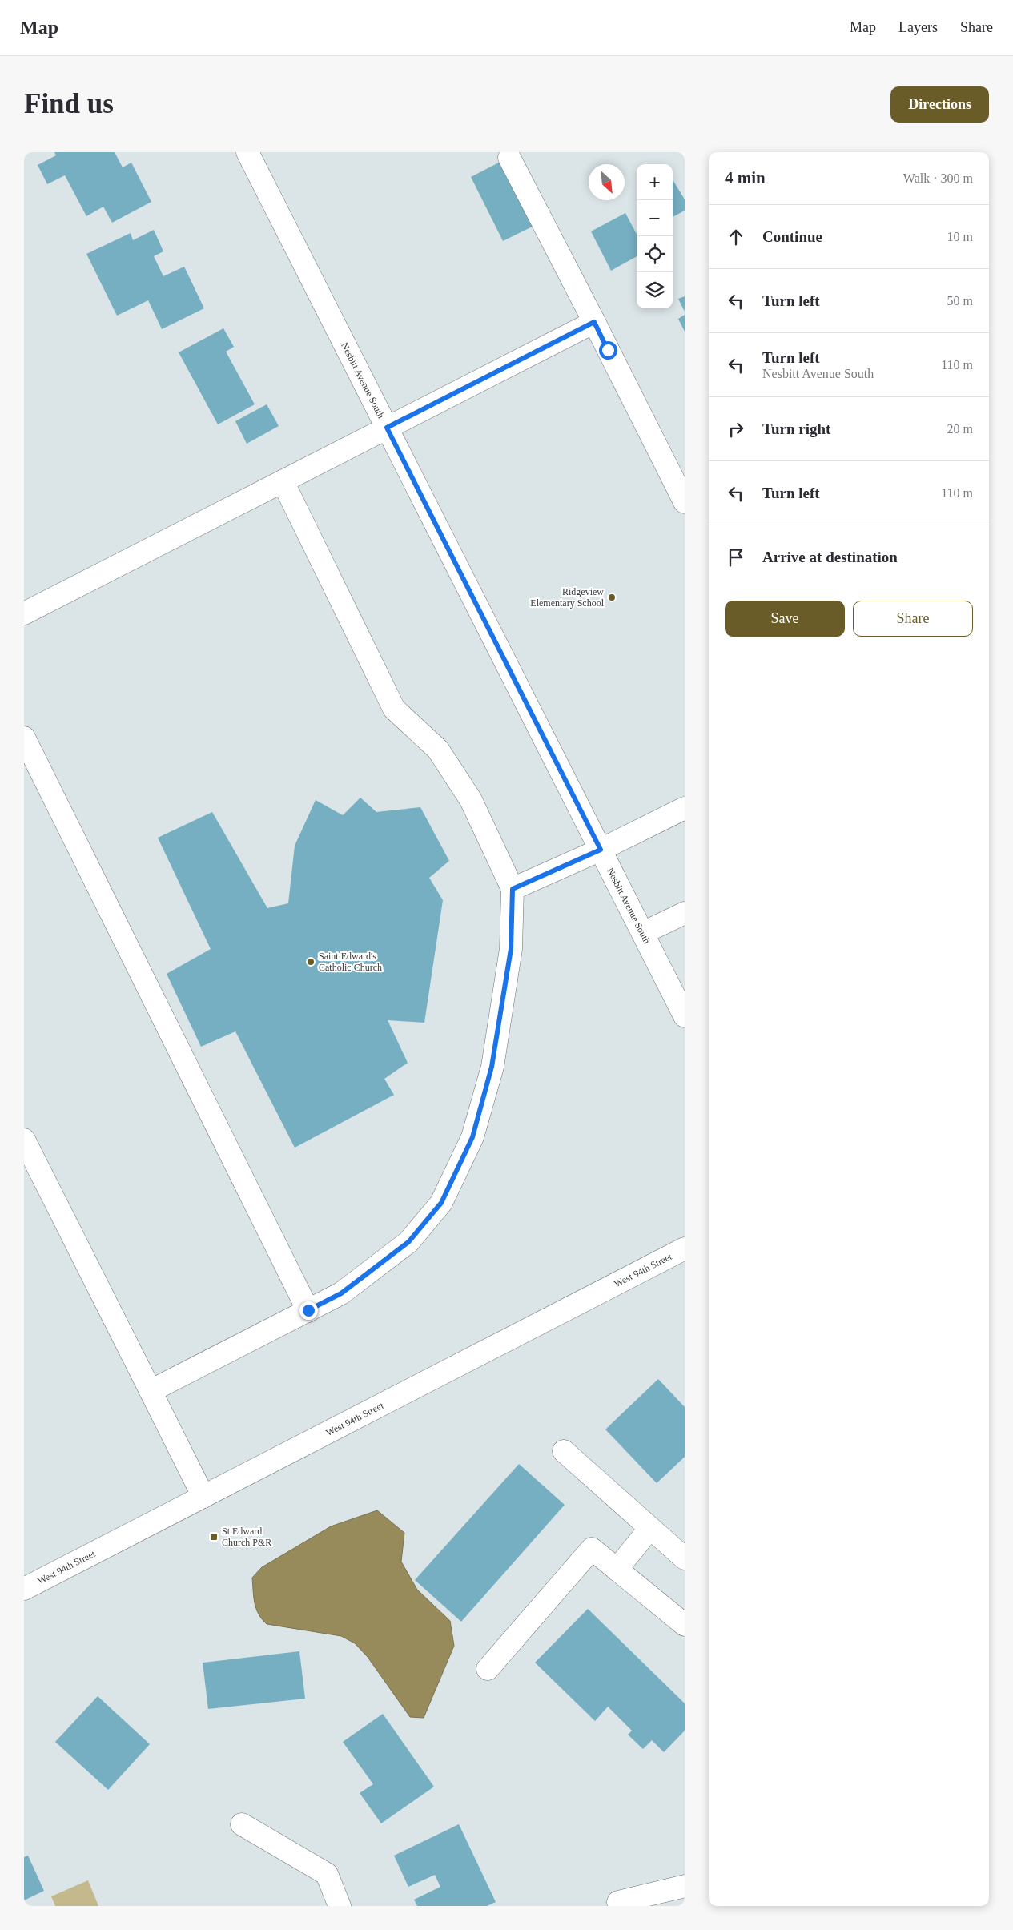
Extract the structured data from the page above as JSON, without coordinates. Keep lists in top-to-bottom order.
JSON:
{
  "streets": {
    "street": ["Nesbitt Avenue South", "West 94th Street"]
  },
  "places": {
    "other": ["Ridgeview Elementary School", "Saint Edward's Catholic Church"],
    "transit": ["St Edward Church P&R"]
  },
  "north": "bottom right",
  "page": {
    "header": "Map",
    "nav": ["Map", "Layers", "Share"],
    "buttons": [
      "Directions",
      ["Save", "Share"]
    ],
    "title": "Find us",
    "heading": ["4 min", "Walk · 300 m"],
    "map_buttons": ["+", "−"],
    "list": [
      ["Continue", "10 m"],
      ["Turn left", "50 m"],
      ["Turn left", "Nesbitt Avenue South", "110 m"],
      ["Turn right", "20 m"],
      ["Turn left", "110 m"],
      "Arrive at destination"
    ]
  }
}
